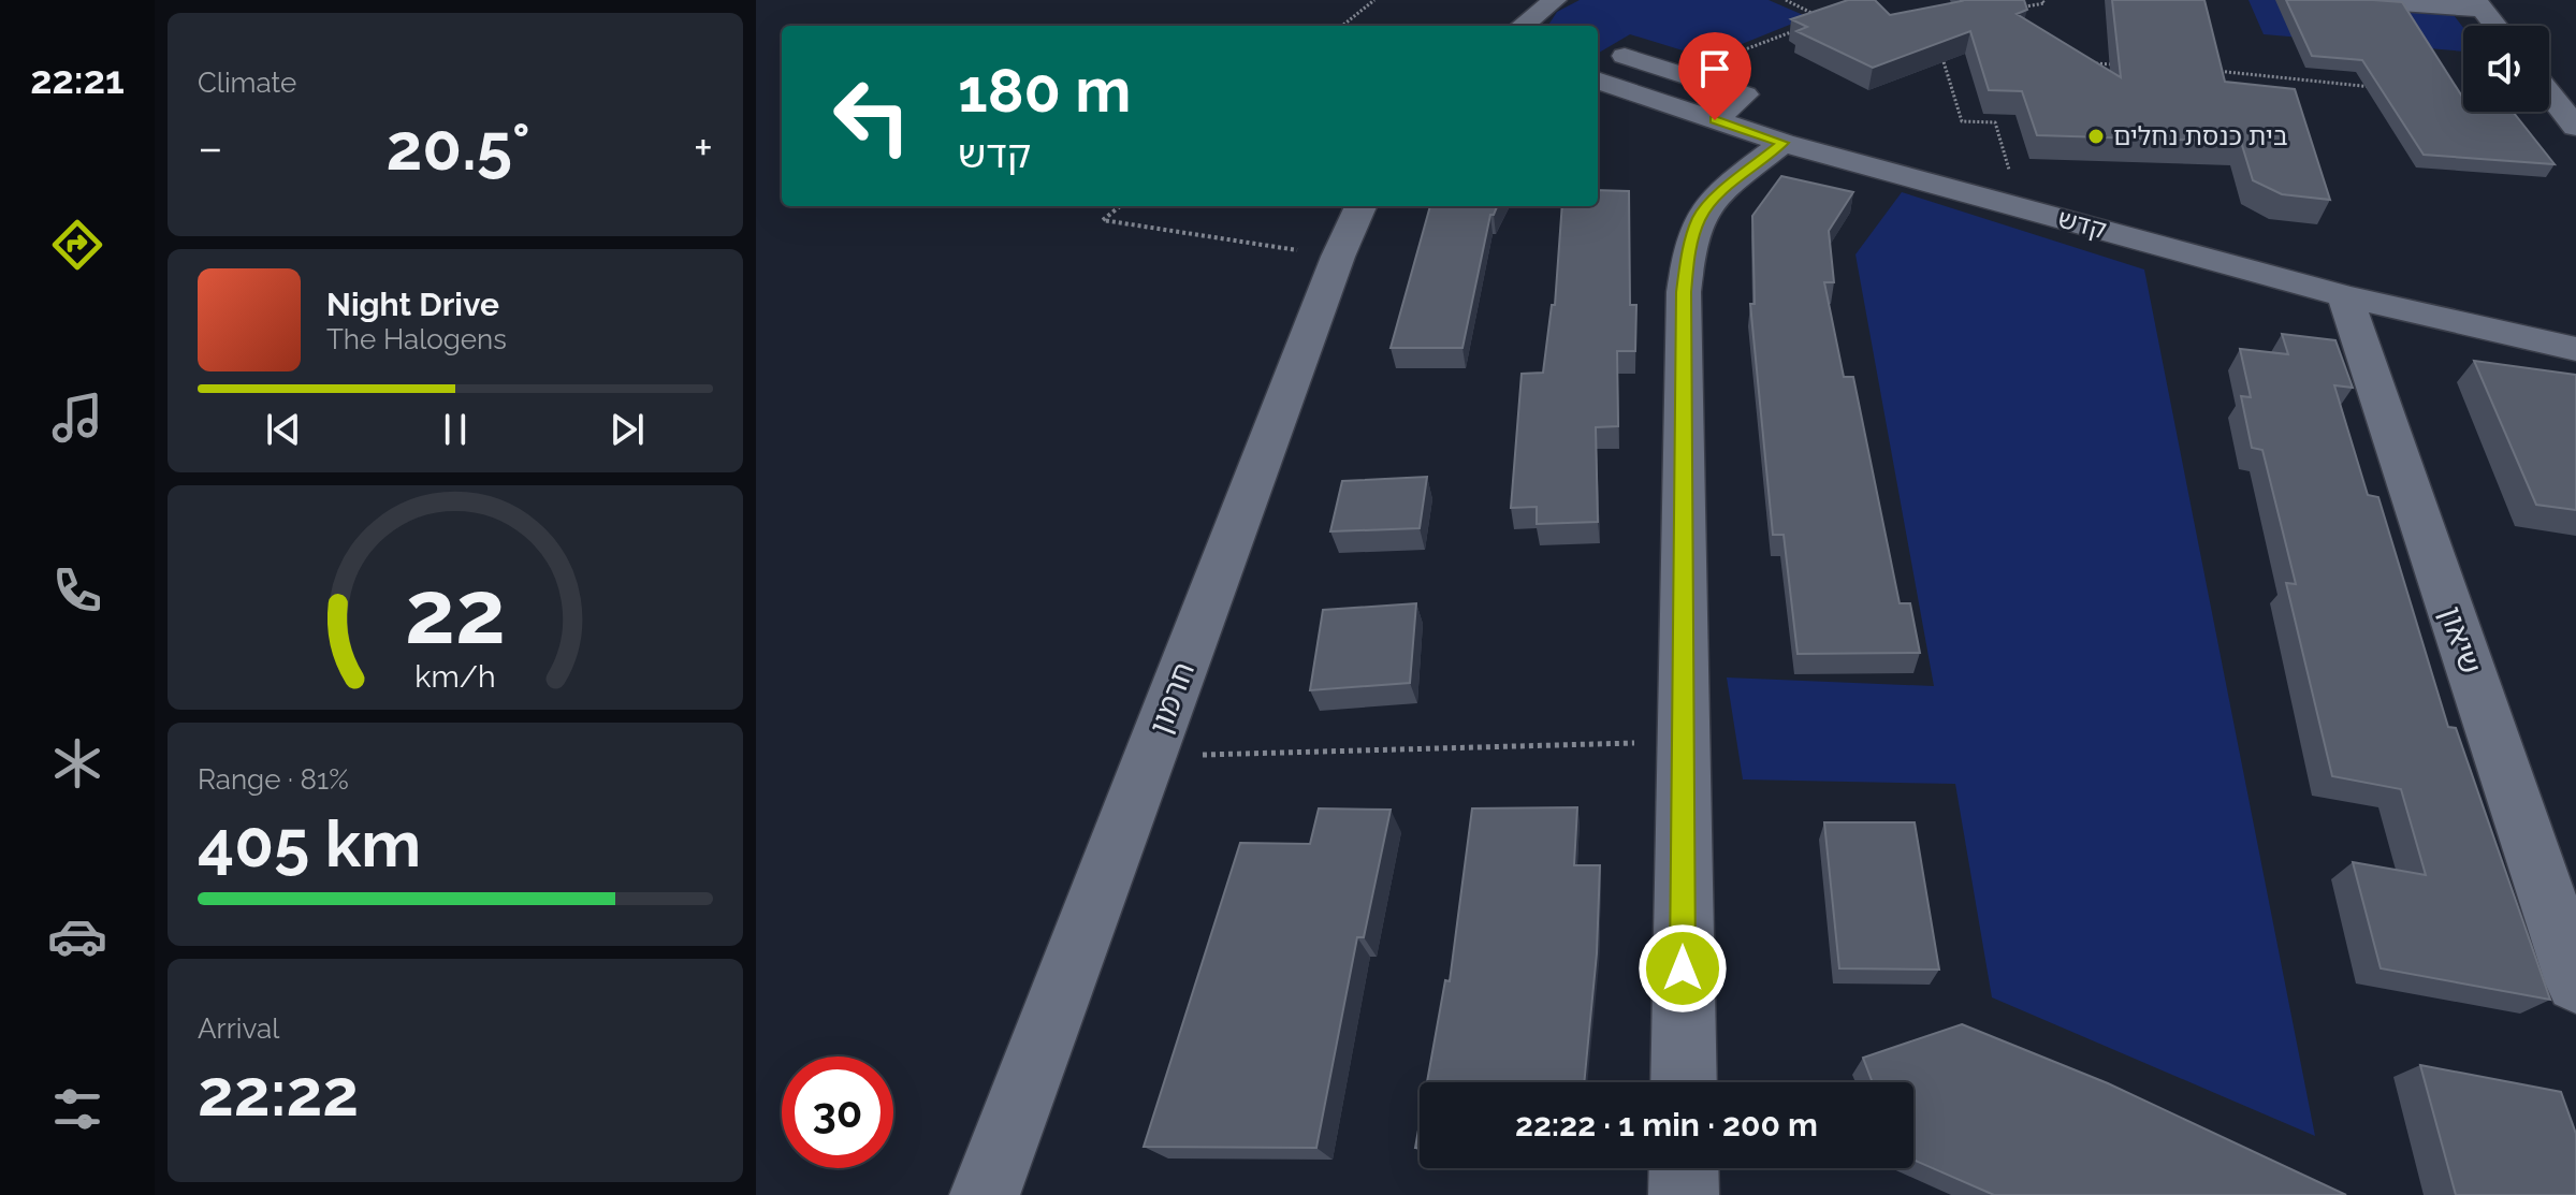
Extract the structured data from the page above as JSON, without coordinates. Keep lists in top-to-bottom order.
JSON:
{
  "streets": {
    "street": ["קדש", "שיאון", "חרמון"]
  },
  "crossings": [
    ["קדש", "שיאון"]
  ],
  "places": ["בית כנסת נחלים"],
  "page": {
    "tabs": "22:21",
    "tile": [
      "Climate",
      ["Range · 81%", "405 km"],
      ["Arrival", "22:22"]
    ],
    "turn": ["180 m", "קדש"],
    "heat": ["−", "20.5°", "+"],
    "song": ["Night Drive", "The Halogens"],
    "limit": "30",
    "trip": "22:22 · 1 min · 200 m",
    "gauge": ["22", "km/h"]
  }
}
